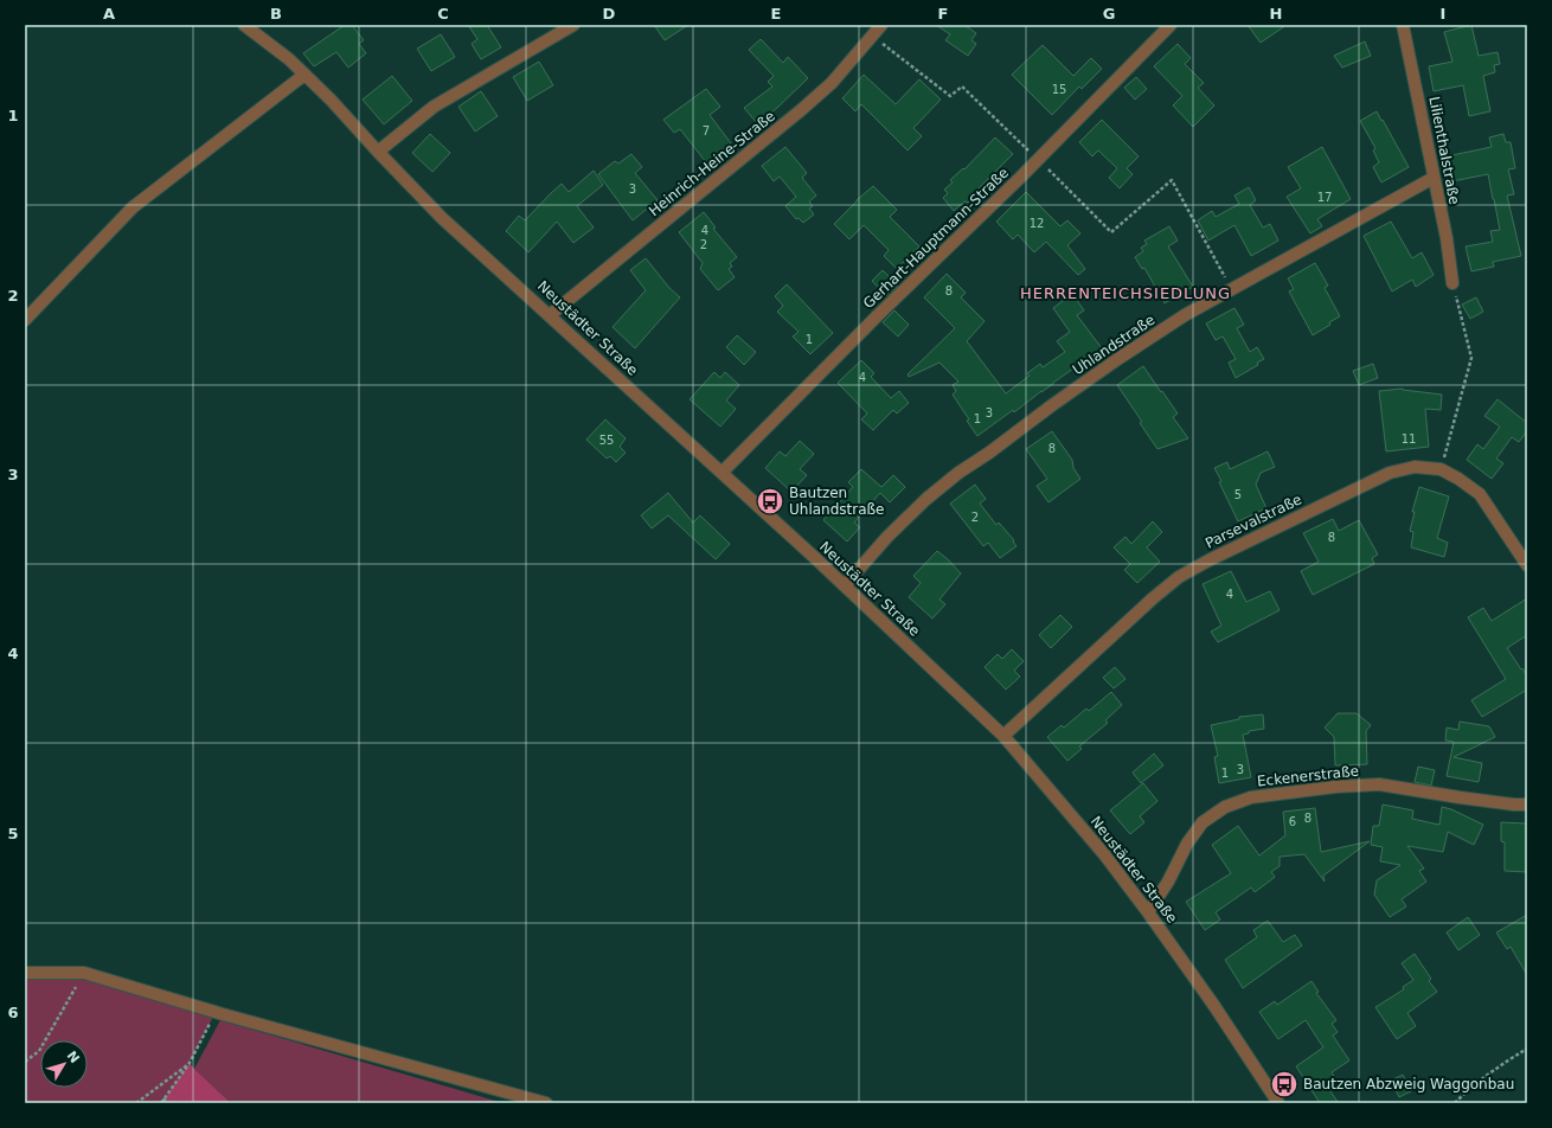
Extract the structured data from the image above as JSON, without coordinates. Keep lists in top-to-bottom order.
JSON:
{
  "streets": {
    "street": [
      "Lilienthalstraße",
      "Heinrich-Heine-Straße",
      "Gerhart-Hauptmann-Straße",
      "Neustädter Straße",
      "Uhlandstraße",
      "Parsevalstraße",
      "Eckenerstraße"
    ]
  },
  "crossings": [
    ["Lilienthalstraße", "Uhlandstraße"],
    ["Heinrich-Heine-Straße", "Neustädter Straße"],
    ["Gerhart-Hauptmann-Straße", "Neustädter Straße"],
    ["Neustädter Straße", "Uhlandstraße"],
    ["Neustädter Straße", "Parsevalstraße"],
    ["Neustädter Straße", "Eckenerstraße"]
  ],
  "districts": ["HERRENTEICHSIEDLUNG"],
  "places": {
    "bus stop": ["Bautzen Uhlandstraße", "Bautzen Abzweig Waggonbau"]
  },
  "house_numbers": [
    "15",
    "7",
    "3",
    "17",
    "12",
    "4",
    "2",
    "8",
    "1",
    "4",
    "3",
    "1",
    "11",
    "55",
    "8",
    "5",
    "2",
    "8",
    "4",
    "3",
    "1",
    "8",
    "6"
  ],
  "north": "top right",
  "grid": {
    "columns": [
      "A",
      "B",
      "C",
      "D",
      "E",
      "F",
      "G",
      "H",
      "I"
    ],
    "rows": [
      "1",
      "2",
      "3",
      "4",
      "5",
      "6"
    ]
  }
}
